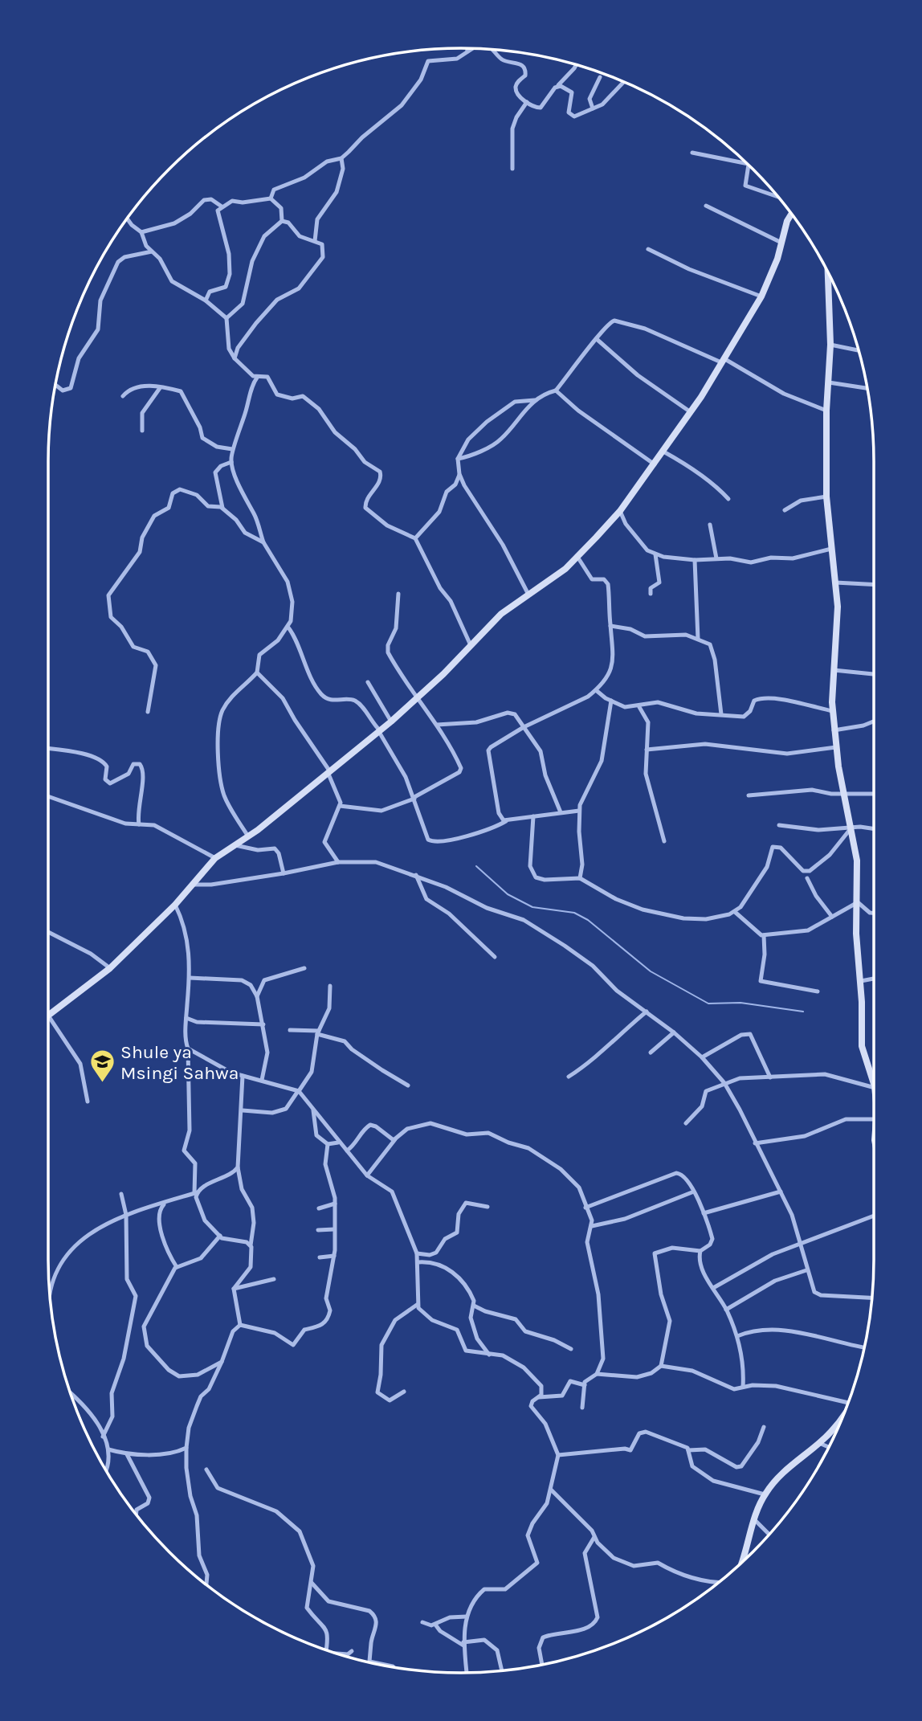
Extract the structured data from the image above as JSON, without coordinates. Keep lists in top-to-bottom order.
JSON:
{
  "places": {
    "school or university": ["Shule ya Msingi Sahwa"]
  }
}
